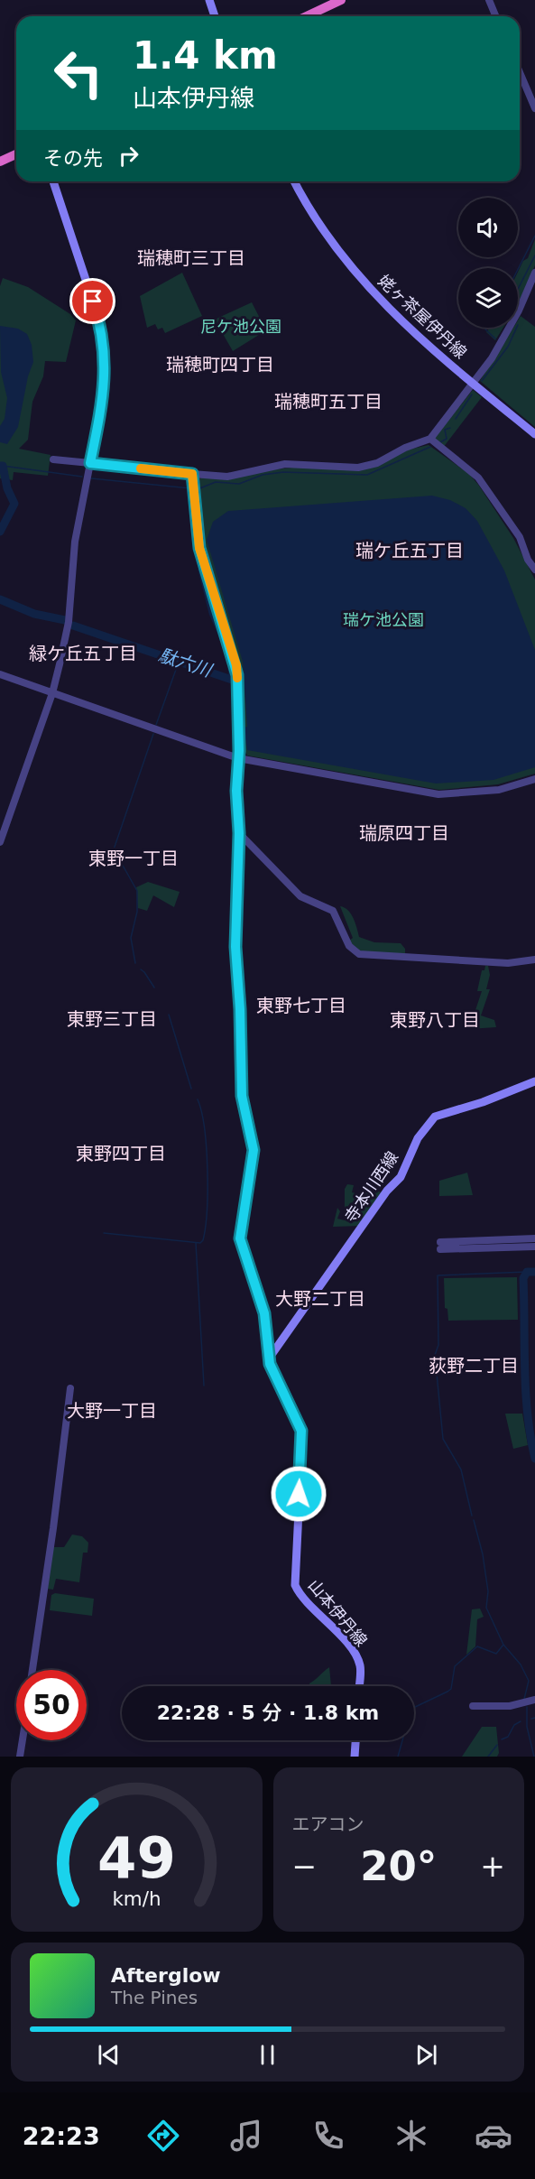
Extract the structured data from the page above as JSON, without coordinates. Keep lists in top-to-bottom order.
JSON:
{
  "streets": {
    "main road": ["姥ヶ茶屋伊丹線", "寺本川西線", "山本伊丹線"]
  },
  "crossings": [
    ["寺本川西線", "山本伊丹線"]
  ],
  "districts": [
    "瑞穂町三丁目",
    "瑞穂町四丁目",
    "瑞穂町五丁目",
    "瑞ケ丘五丁目",
    "緑ケ丘五丁目",
    "瑞原四丁目",
    "東野一丁目",
    "東野七丁目",
    "東野三丁目",
    "東野八丁目",
    "東野四丁目",
    "大野二丁目",
    "荻野二丁目",
    "大野一丁目"
  ],
  "water": ["駄六川"],
  "parks": ["尼ケ池公園", "瑞ケ池公園"],
  "page": {
    "turn": ["1.4 km", "山本伊丹線"],
    "then": "その先",
    "limit": "50",
    "trip": "22:28 · 5 分 · 1.8 km",
    "tile": "エアコン",
    "heat": ["−", "20°", "+"],
    "song": ["Afterglow", "The Pines"],
    "tabs": "22:23",
    "gauge": ["49", "km/h"]
  }
}
